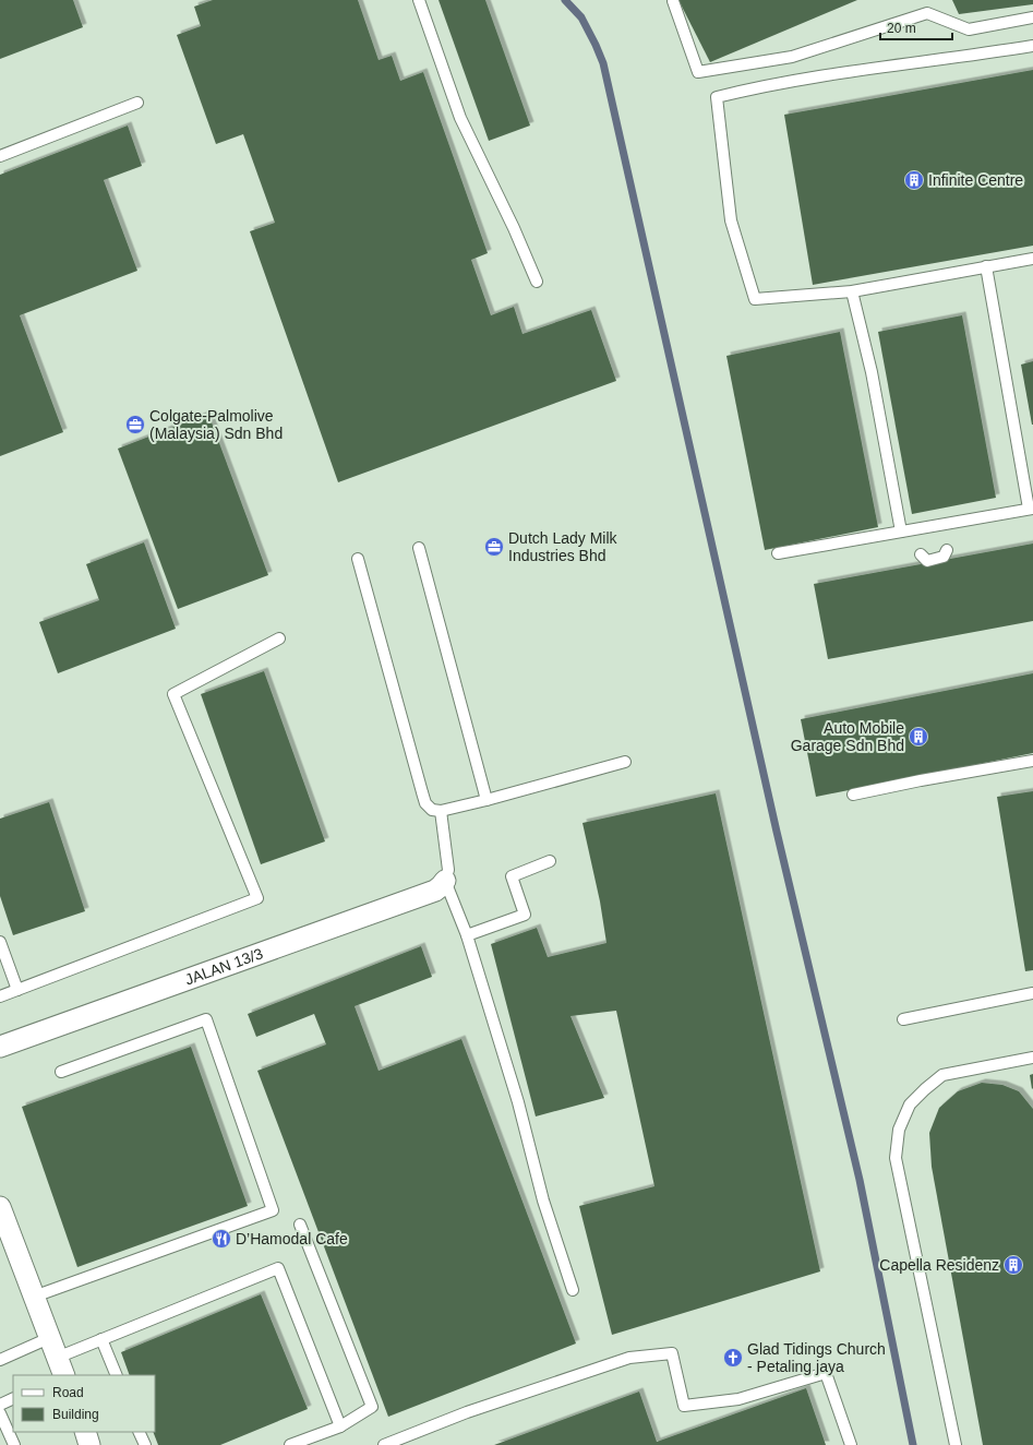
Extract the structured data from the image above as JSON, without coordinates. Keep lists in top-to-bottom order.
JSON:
{
  "streets": {
    "street": ["JALAN 13/3"]
  },
  "places": {
    "building": ["Infinite Centre", "Auto Mobile Garage Sdn Bhd", "Capella Residenz"],
    "office": ["Colgate-Palmolive (Malaysia) Sdn Bhd", "Dutch Lady Milk Industries Bhd"],
    "restaurant": ["D’Hamodal Cafe"],
    "church": ["Glad Tidings Church - Petaling jaya"]
  },
  "legend": ["Road", "Building"],
  "scale_bar": "20 m"
}
